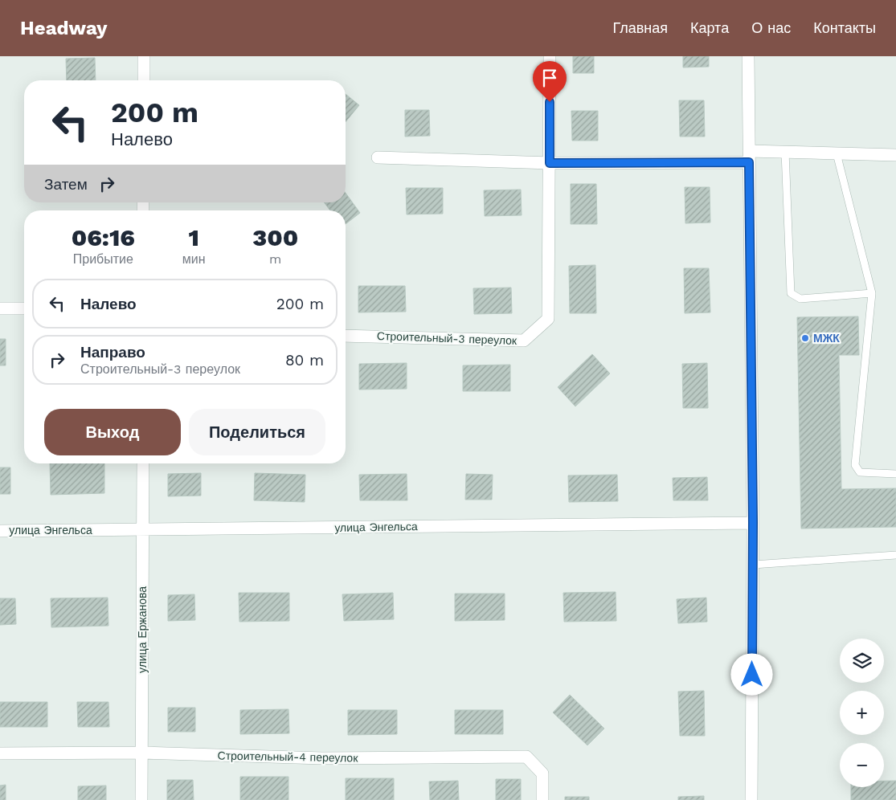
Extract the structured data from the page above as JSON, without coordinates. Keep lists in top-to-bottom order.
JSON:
{
  "streets": {
    "street": [
      "Строительный-3 переулок",
      "улица Энгельса",
      "улица Ержанова",
      "Строительный-4 переулок"
    ]
  },
  "crossings": [
    ["улица Энгельса", "улица Ержанова"],
    ["улица Ержанова", "Строительный-4 переулок"]
  ],
  "places": ["МЖК"],
  "page": {
    "header": "Headway",
    "nav": [
      "Главная",
      "Карта",
      "О нас",
      "Контакты"
    ],
    "turn": ["200 m", "Налево"],
    "then": "Затем",
    "eta": [
      "06:16",
      "Прибытие",
      "1",
      "мин",
      "300",
      "m"
    ],
    "list": [
      {
        "name": "Налево",
        "value": "200 m"
      },
      {
        "name": "Направо",
        "note": "Строительный-3 переулок",
        "value": "80 m"
      }
    ],
    "buttons": ["Выход", "Поделиться"],
    "map_buttons": ["+", "−"]
  }
}
